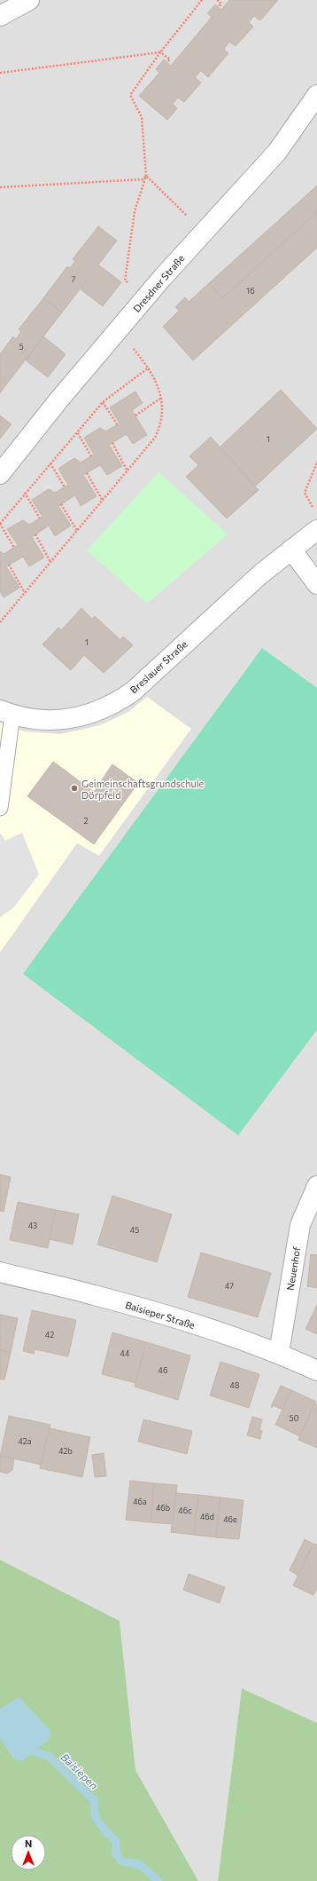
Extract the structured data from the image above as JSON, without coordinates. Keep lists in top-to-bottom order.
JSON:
{
  "streets": {
    "street": [
      "Dresdner Straße",
      "Breslauer Straße",
      "Neuenhof",
      "Baisieper Straße"
    ]
  },
  "crossings": [
    ["Neuenhof", "Baisieper Straße"]
  ],
  "water": ["Baisiepen"],
  "places": ["Geimeinschaftsgrundschule Dörpfeld"],
  "house_numbers": [
    "7",
    "16",
    "5",
    "1",
    "1",
    "2",
    "43",
    "45",
    "47",
    "42",
    "44",
    "46",
    "48",
    "50",
    "42a",
    "42b",
    "46a",
    "46b",
    "46c",
    "46d",
    "46e"
  ],
  "north": "top"
}
